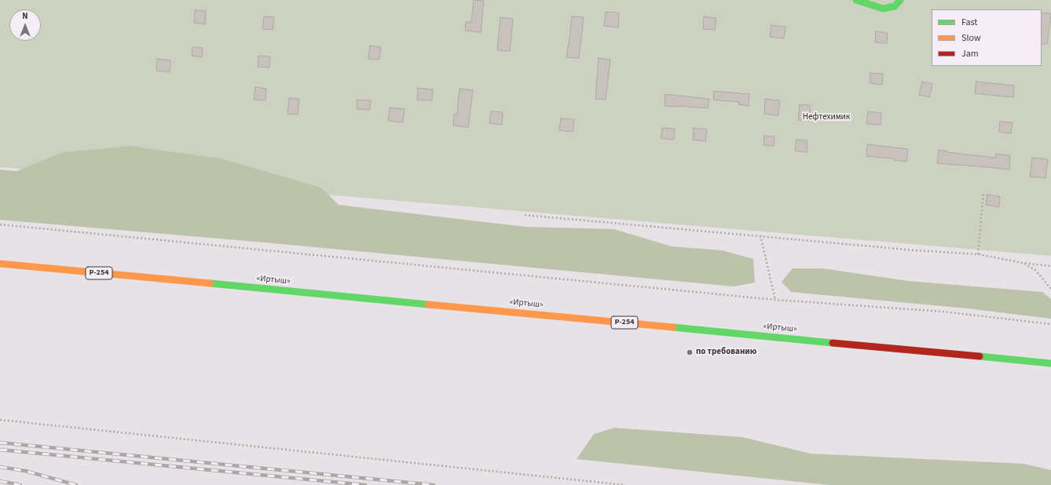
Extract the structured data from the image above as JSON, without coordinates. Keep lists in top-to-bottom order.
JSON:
{
  "streets": {
    "main road": ["Р-254", "«Иртыш»"]
  },
  "parks": ["Нефтехимик"],
  "places": ["по требованию"],
  "legend": ["Fast", "Slow", "Jam"],
  "north": "top"
}
